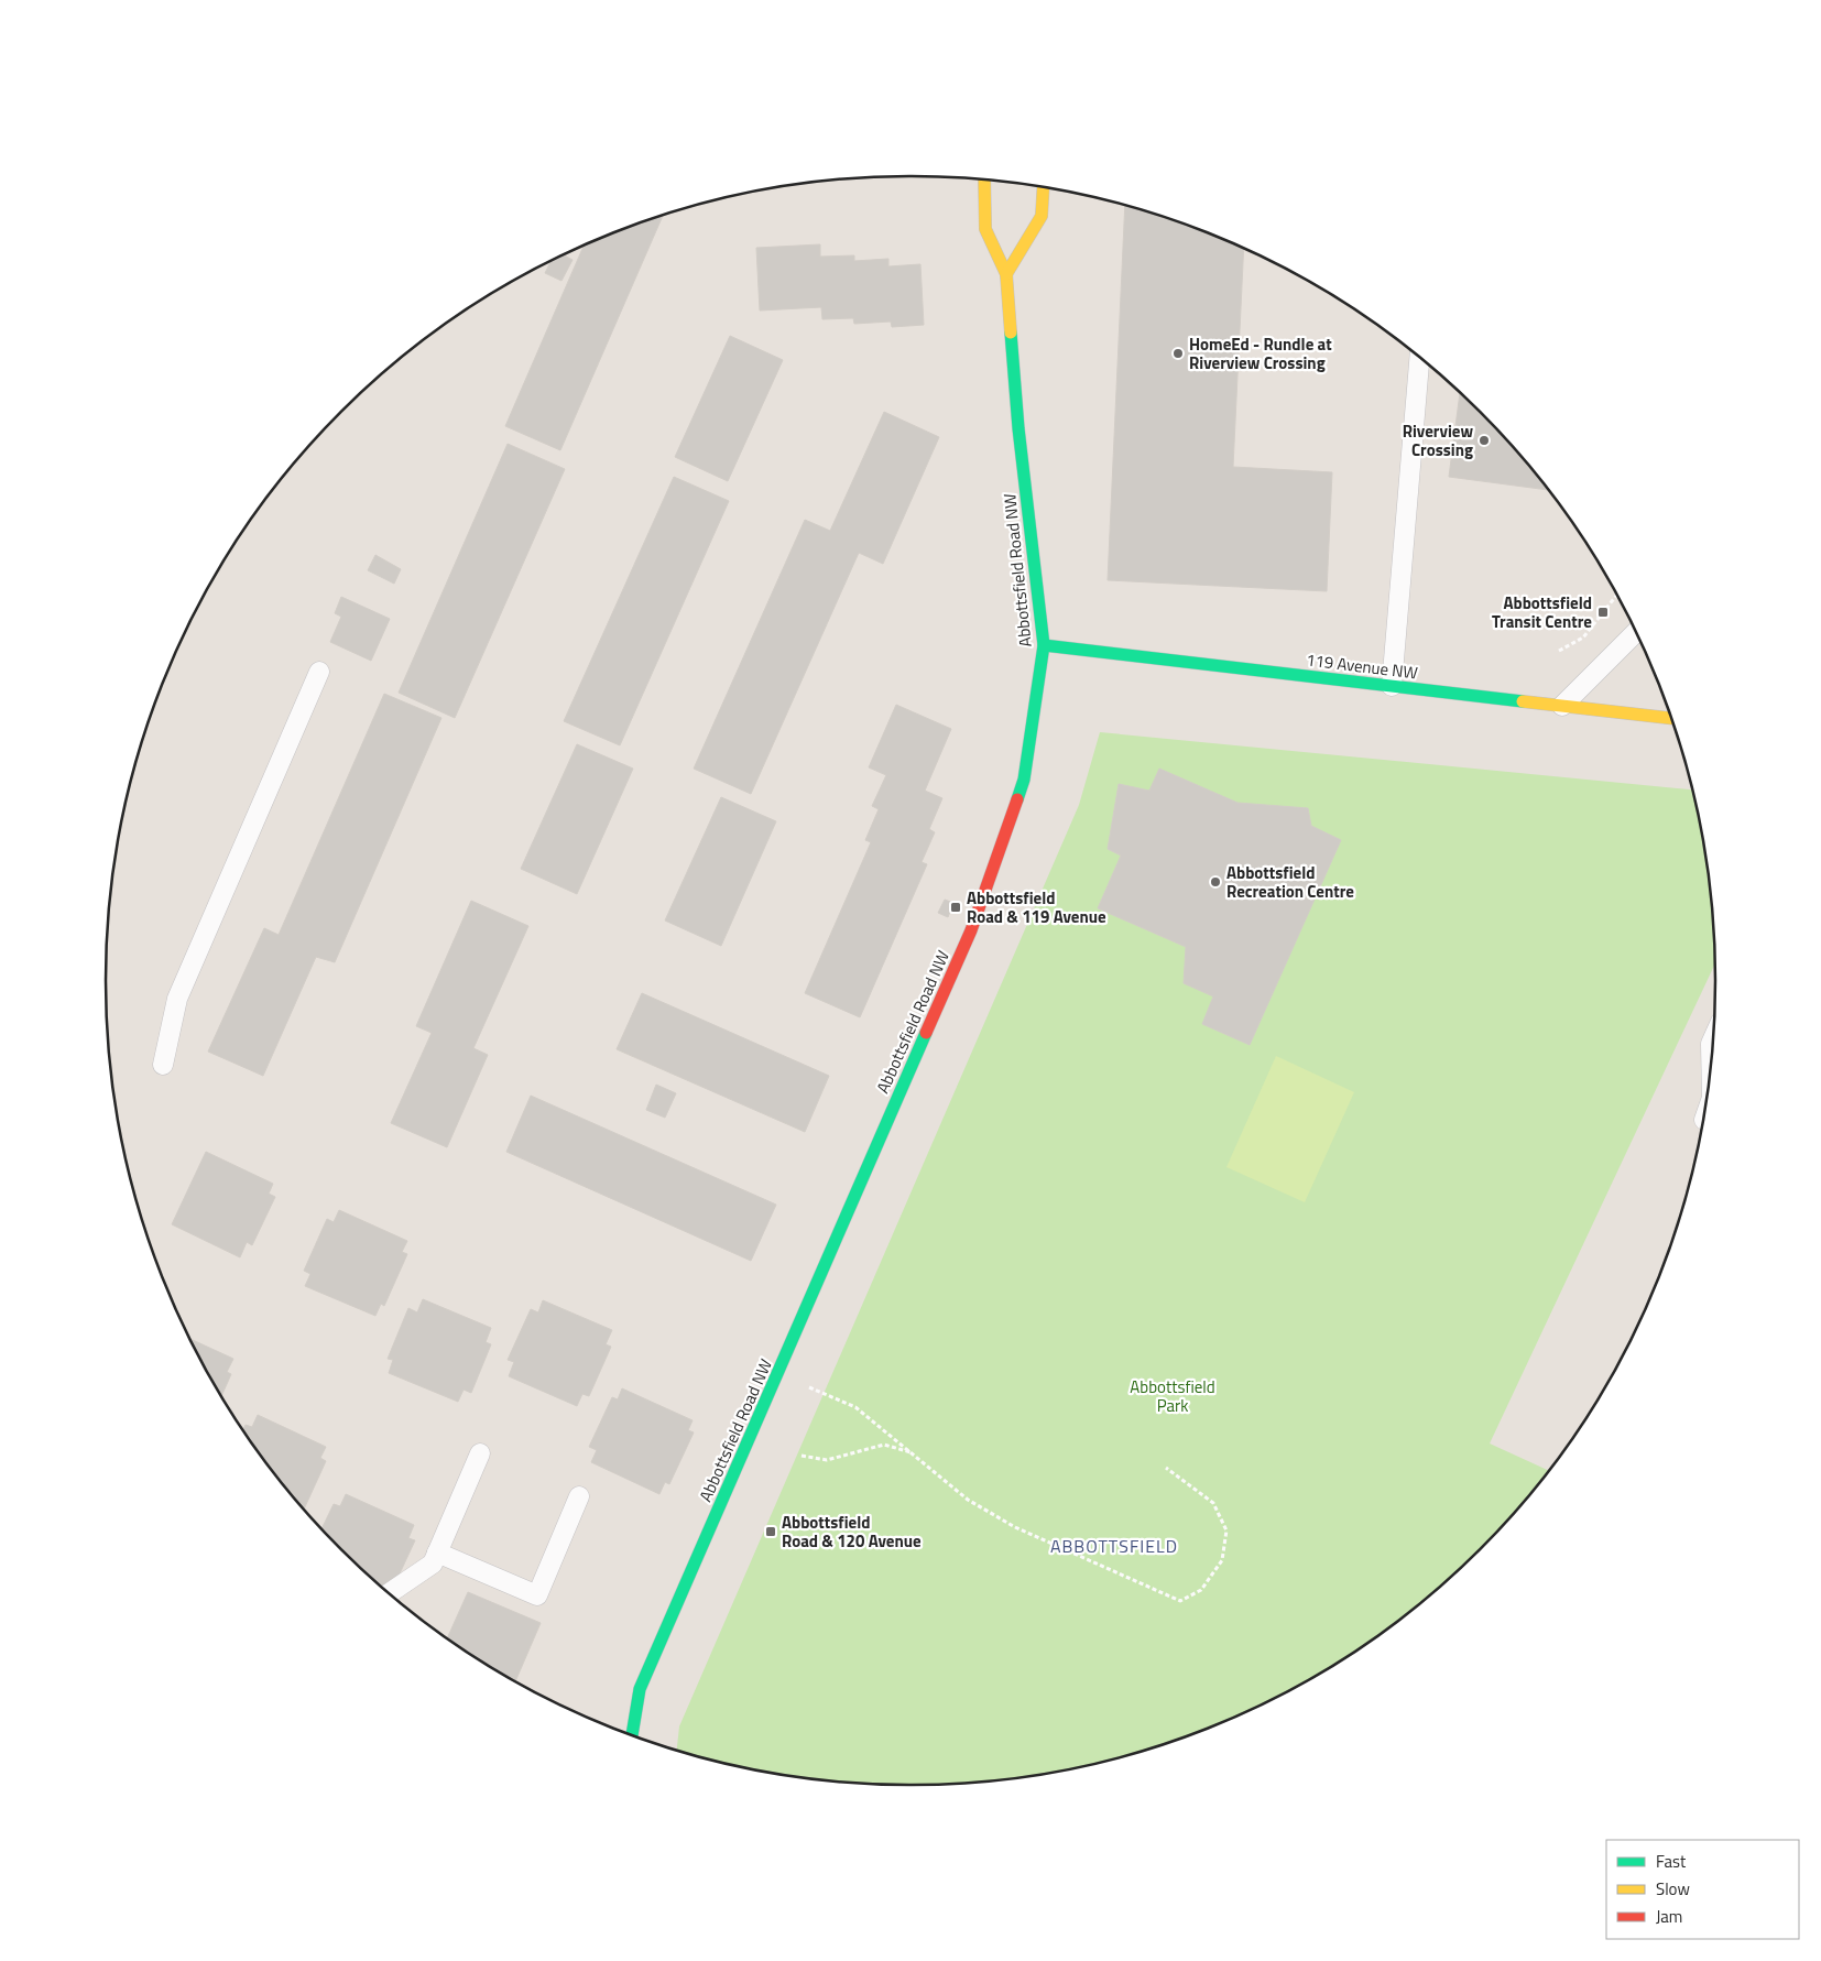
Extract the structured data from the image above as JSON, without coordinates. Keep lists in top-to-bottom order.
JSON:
{
  "streets": {
    "street": ["Abbottsfield Road NW", "119 Avenue NW"]
  },
  "crossings": [
    ["Abbottsfield Road NW", "119 Avenue NW"]
  ],
  "districts": ["ABBOTTSFIELD"],
  "parks": ["Abbottsfield Park"],
  "places": {
    "other": ["HomeEd - Rundle at Riverview Crossing", "Riverview Crossing", "Abbottsfield Recreation Centre"],
    "transit": ["Abbottsfield Transit Centre", "Abbottsfield Road & 119 Avenue", "Abbottsfield Road & 120 Avenue"]
  },
  "legend": ["Fast", "Slow", "Jam"]
}
